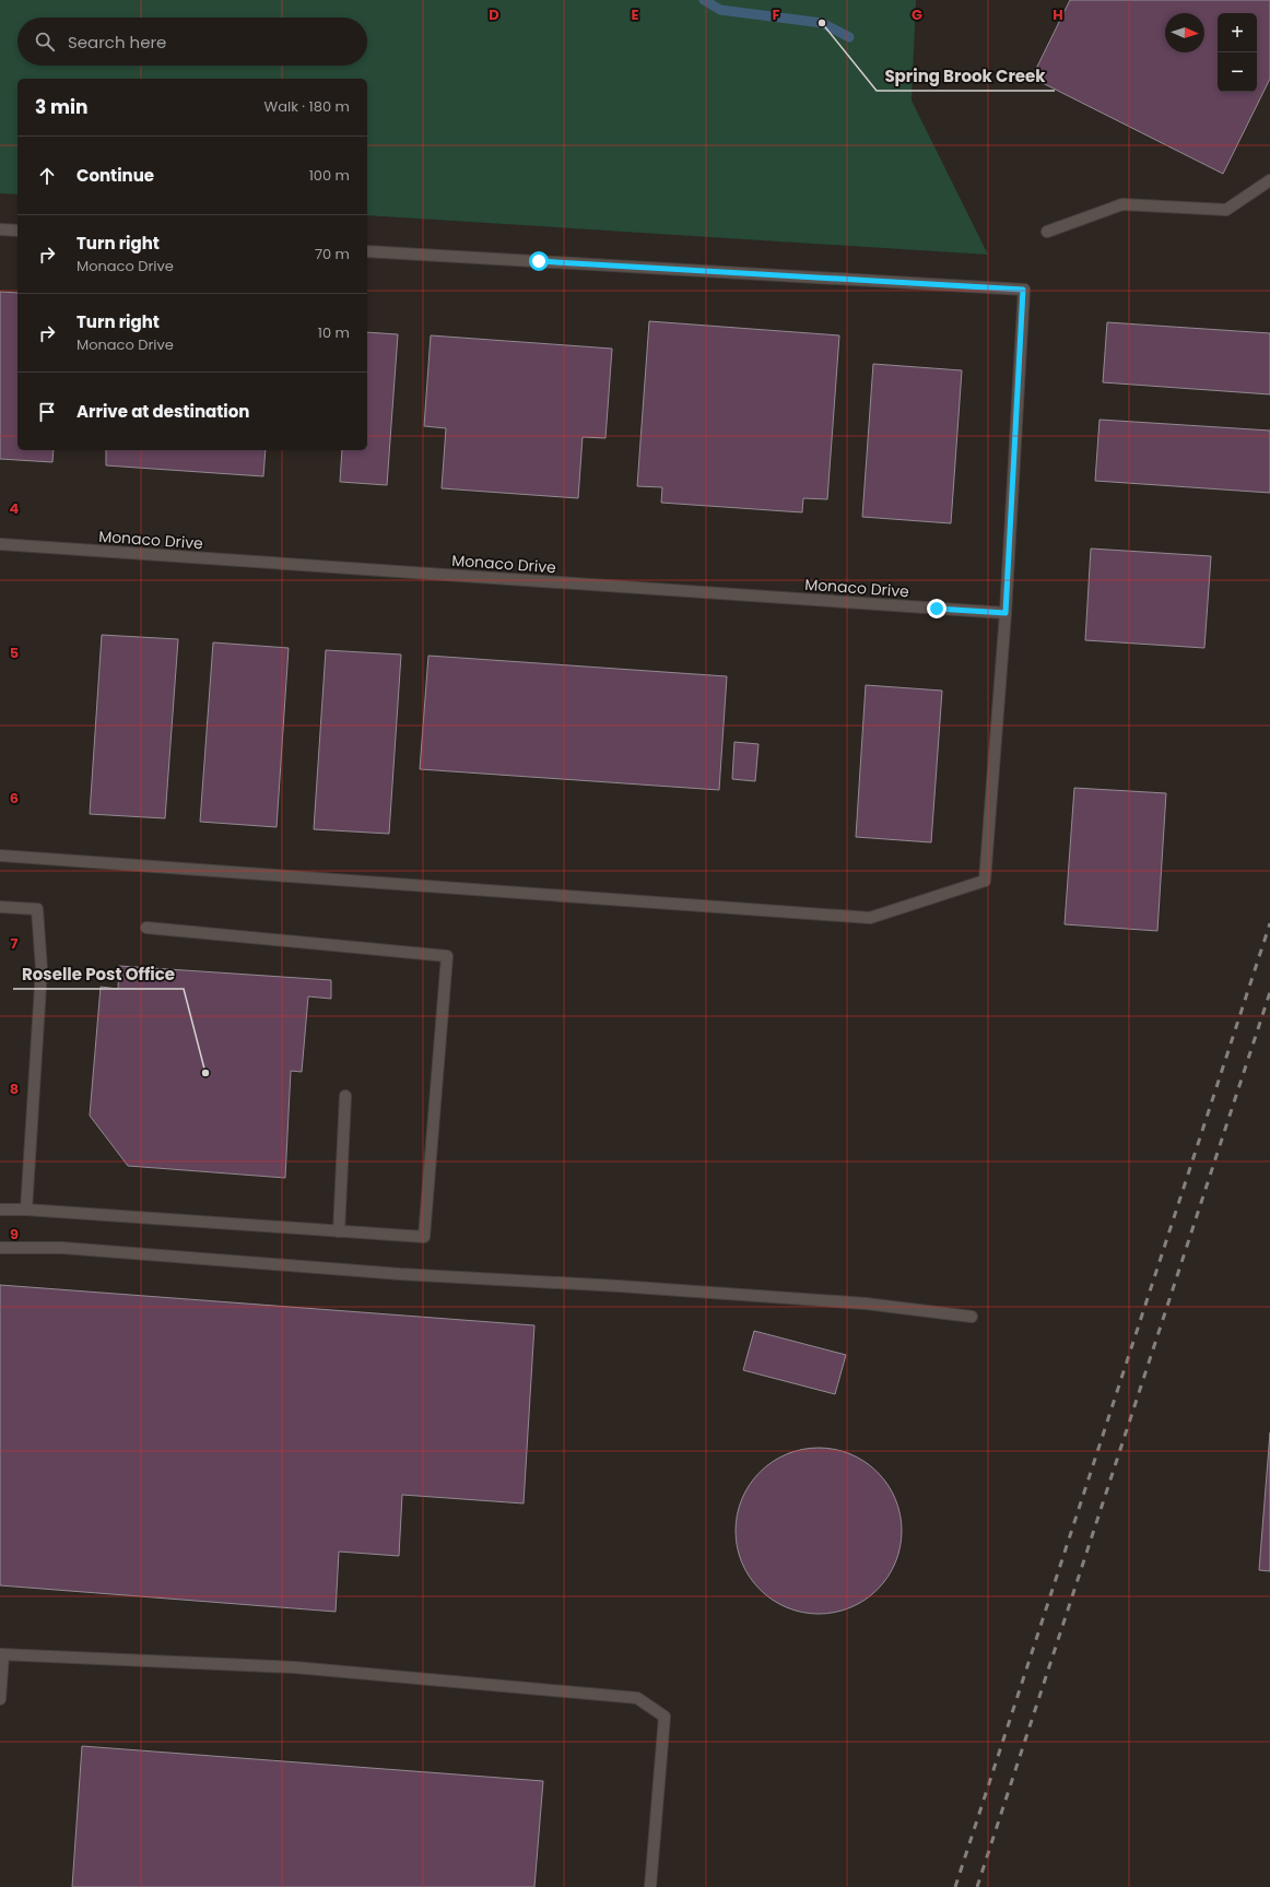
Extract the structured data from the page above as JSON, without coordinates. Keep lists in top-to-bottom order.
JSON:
{
  "streets": {
    "street": ["Monaco Drive"]
  },
  "places": ["Spring Brook Creek", "Roselle Post Office"],
  "north": "right",
  "page": {
    "map_buttons": ["+", "−"],
    "search": "Search here",
    "heading": ["3 min", "Walk · 180 m"],
    "list": [
      ["Continue", "100 m"],
      ["Turn right", "Monaco Drive", "70 m"],
      ["Turn right", "Monaco Drive", "10 m"],
      "Arrive at destination"
    ]
  },
  "grid": {
    "columns": [
      "D",
      "E",
      "F",
      "G",
      "H"
    ],
    "rows": [
      "4",
      "5",
      "6",
      "7",
      "8",
      "9"
    ]
  }
}
